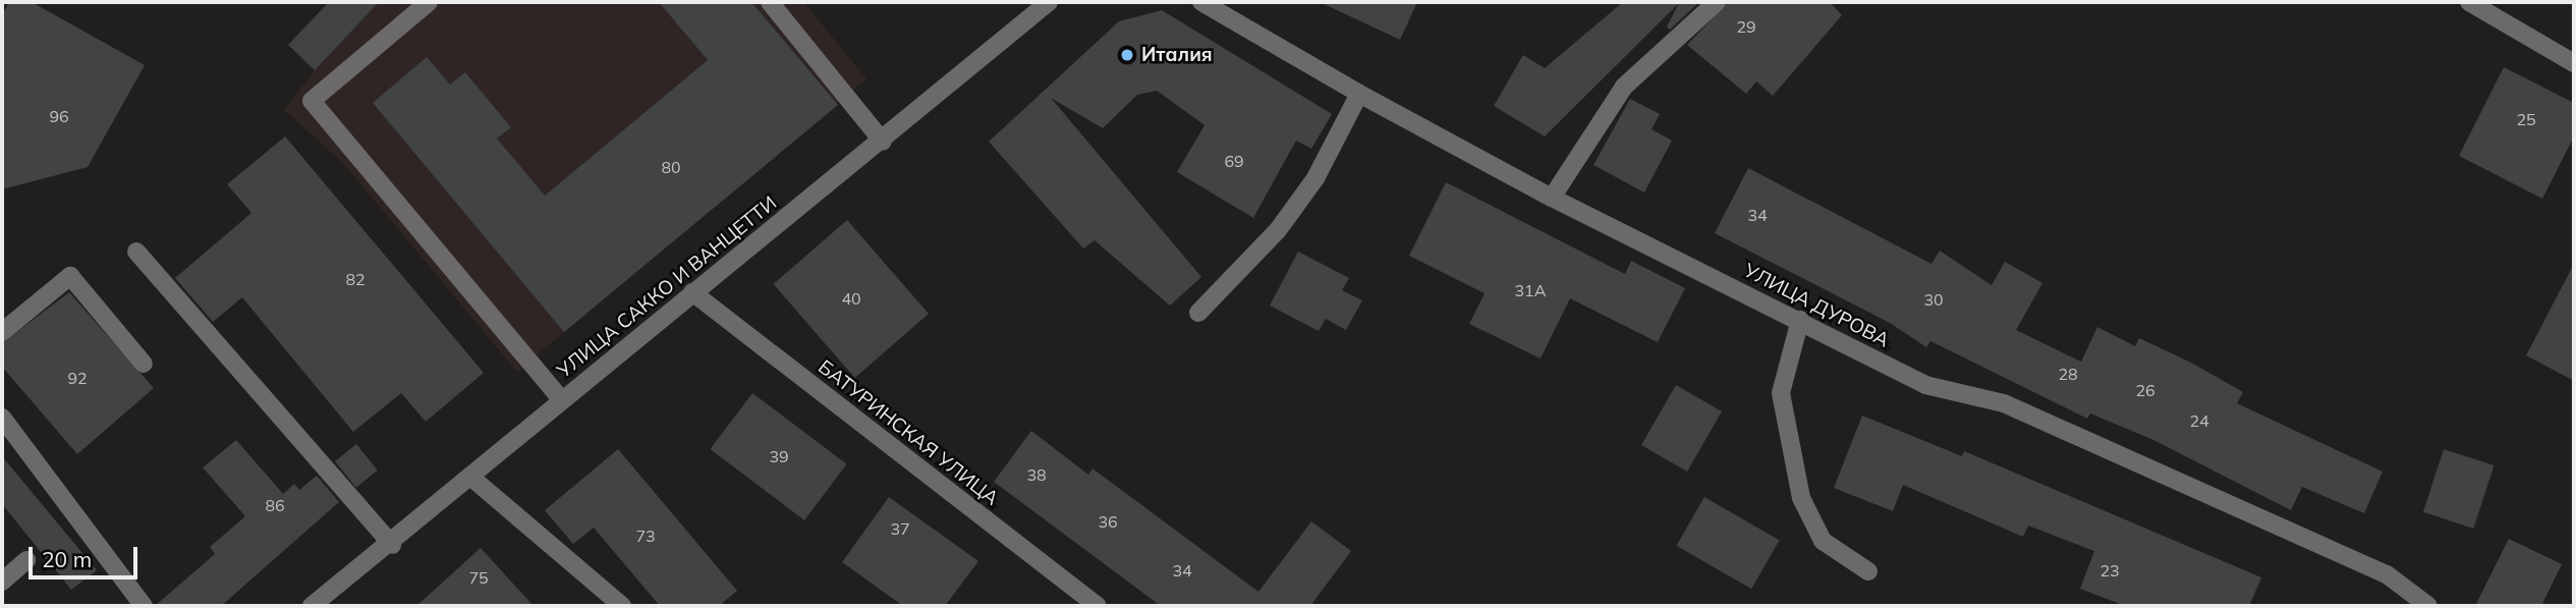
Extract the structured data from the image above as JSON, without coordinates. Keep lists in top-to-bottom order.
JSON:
{
  "streets": {
    "street": ["УЛИЦА САККО И ВАНЦЕТТИ", "УЛИЦА ДУРОВА", "БАТУРИНСКАЯ УЛИЦА"]
  },
  "crossings": [
    ["УЛИЦА САККО И ВАНЦЕТТИ", "БАТУРИНСКАЯ УЛИЦА"]
  ],
  "places": ["Италия"],
  "house_numbers": [
    "29",
    "96",
    "25",
    "69",
    "80",
    "34",
    "82",
    "31А",
    "40",
    "30",
    "28",
    "92",
    "26",
    "24",
    "39",
    "38",
    "86",
    "36",
    "37",
    "73",
    "34",
    "23",
    "75"
  ],
  "scale_bar": "20 m"
}
